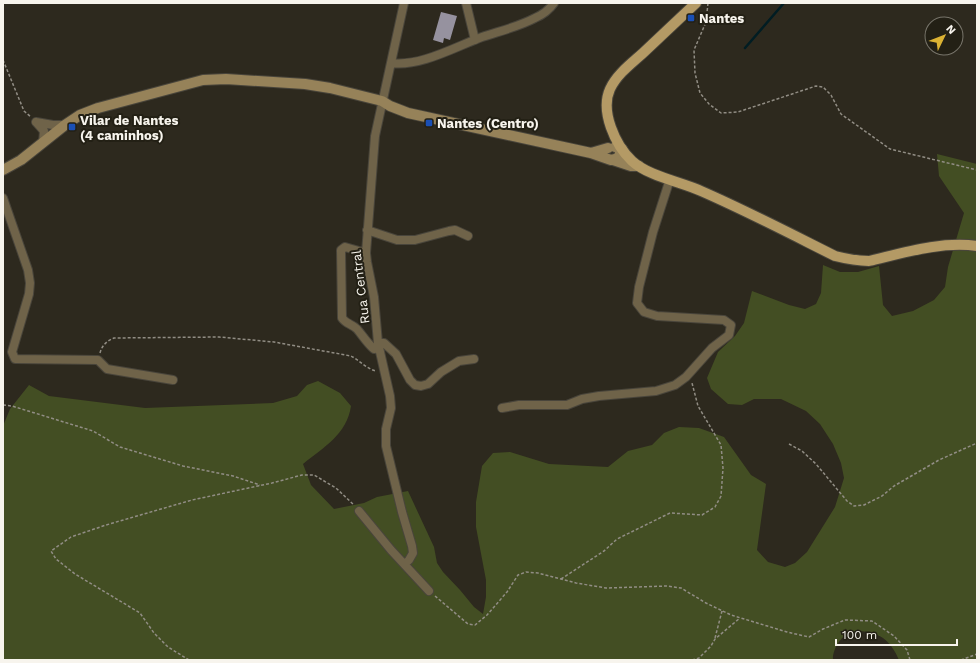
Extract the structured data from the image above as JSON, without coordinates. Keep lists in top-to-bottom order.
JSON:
{
  "streets": {
    "street": ["Rua Central"]
  },
  "places": {
    "transit": ["Nantes", "Nantes (Centro)", "Vilar de Nantes (4 caminhos)"]
  },
  "scale_bar": "100 m",
  "north": "top right"
}
